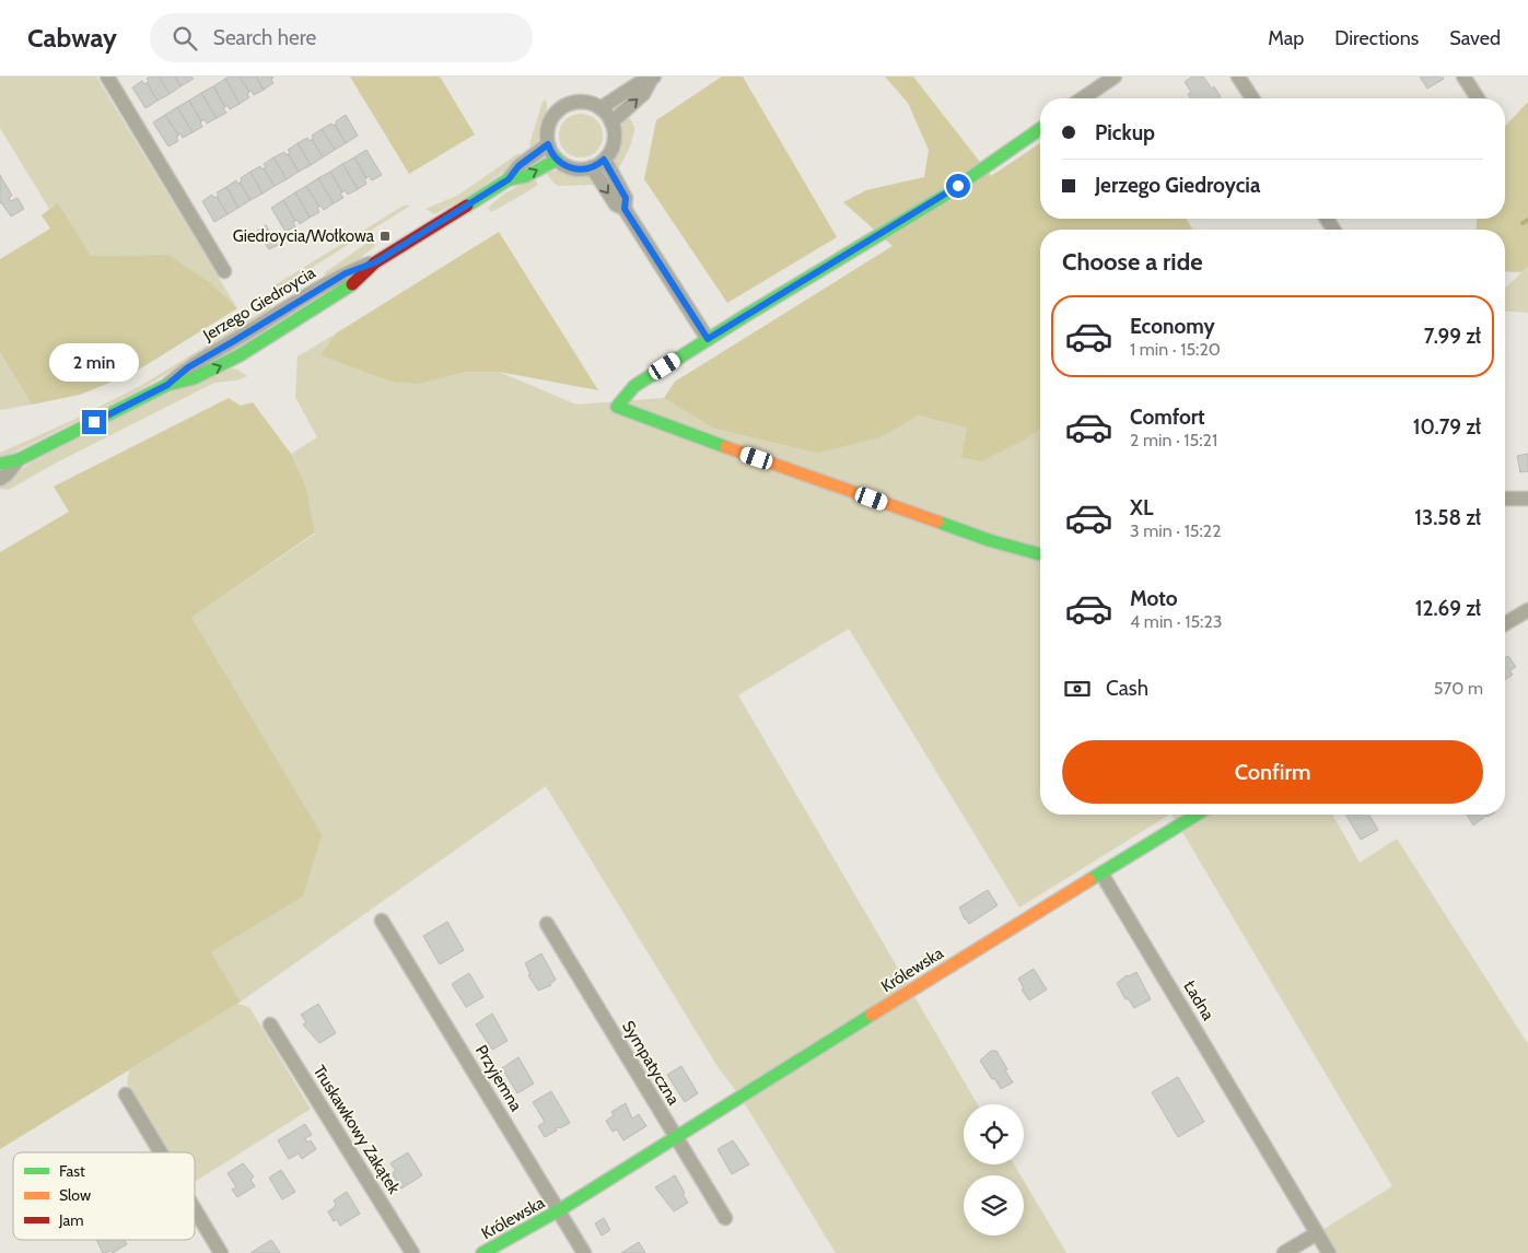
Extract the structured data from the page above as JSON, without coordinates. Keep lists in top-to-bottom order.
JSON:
{
  "streets": {
    "street": [
      "Jerzego Giedroycia",
      "Królewska",
      "Ładna",
      "Sympatyczna",
      "Przyjemna",
      "Truskawkowy Zakątek"
    ]
  },
  "crossings": [
    ["Królewska", "Ładna"],
    ["Królewska", "Sympatyczna"],
    ["Królewska", "Przyjemna"]
  ],
  "places": {
    "transit": ["Giedroycia/Wołkowa"]
  },
  "legend": ["Fast", "Slow", "Jam"],
  "page": {
    "header": "Cabway",
    "search": "Search here",
    "nav": ["Map", "Directions", "Saved"],
    "banner": ["Pickup", "Jerzego Giedroycia"],
    "heading": "Choose a ride",
    "list": [
      {
        "name": "Economy",
        "note": "1 min · 15:20",
        "value": "7.99 zł"
      },
      {
        "name": "Comfort",
        "note": "2 min · 15:21",
        "value": "10.79 zł"
      },
      {
        "name": "XL",
        "note": "3 min · 15:22",
        "value": "13.58 zł"
      },
      {
        "name": "Moto",
        "note": "4 min · 15:23",
        "value": "12.69 zł"
      }
    ],
    "bubble": "2 min",
    "pay": ["Cash", "570 m"],
    "buttons": "Confirm"
  }
}
